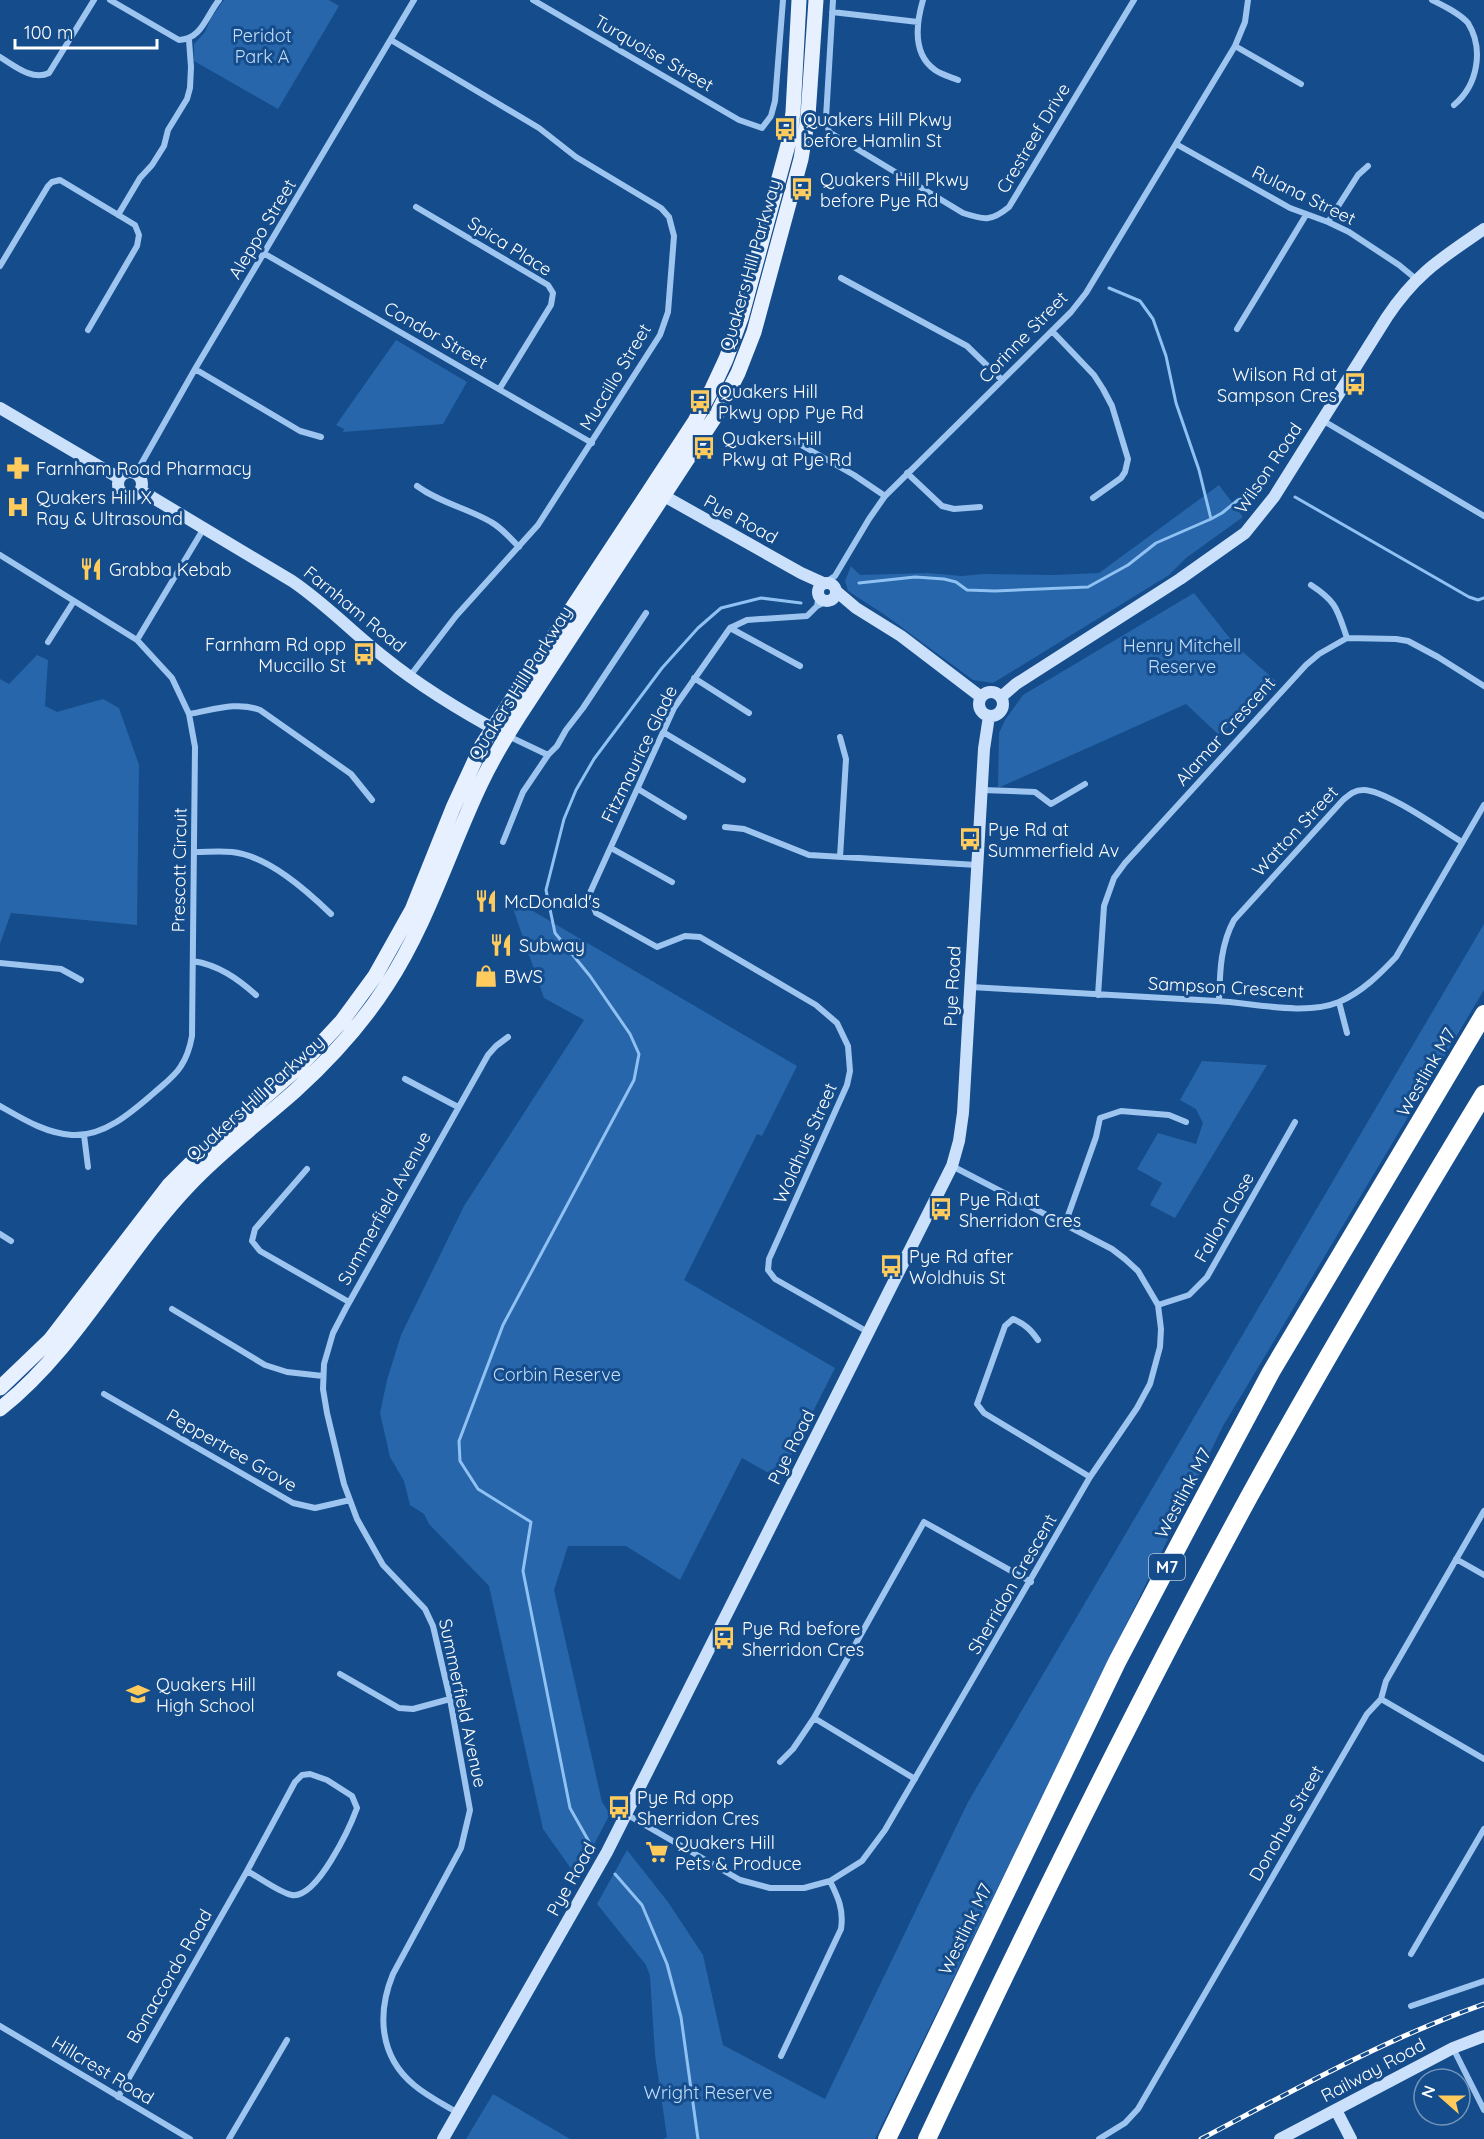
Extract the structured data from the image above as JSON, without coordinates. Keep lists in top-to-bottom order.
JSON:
{
  "streets": {
    "highway": ["Westlink M7", "M7"],
    "main road": ["Quakers Hill Parkway"],
    "street": [
      "Turquoise Street",
      "Crestreef Drive",
      "Rulana Street",
      "Aleppo Street",
      "Spica Place",
      "Condor Street",
      "Corinne Street",
      "Muccillo Street",
      "Wilson Road",
      "Pye Road",
      "Farnham Road",
      "Alamar Crescent",
      "Fitzmaurice Glade",
      "Watton Street",
      "Prescott Circuit",
      "Sampson Crescent",
      "Woldhuis Street",
      "Summerfield Avenue",
      "Fallon Close",
      "Peppertree Grove",
      "Sherridon Crescent",
      "Donohue Street",
      "Bonaccordo Road",
      "Hillcrest Road",
      "Railway Road"
    ]
  },
  "crossings": [
    ["Rulana Street", "Corinne Street"],
    ["Rulana Street", "Wilson Road"],
    ["Aleppo Street", "Condor Street"],
    ["Aleppo Street", "Muccillo Street"],
    ["Aleppo Street", "Farnham Road"],
    ["Spica Place", "Condor Street"],
    ["Quakers Hill Parkway", "Pye Road"],
    ["Quakers Hill Parkway", "Farnham Road"],
    ["Condor Street", "Muccillo Street"],
    ["Corinne Street", "Pye Road"],
    ["Muccillo Street", "Farnham Road"],
    ["Wilson Road", "Pye Road"],
    ["Pye Road", "Sampson Crescent"],
    ["Pye Road", "Summerfield Avenue"],
    ["Pye Road", "Sherridon Crescent"],
    ["Alamar Crescent", "Sampson Crescent"],
    ["Fitzmaurice Glade", "Woldhuis Street"],
    ["Watton Street", "Sampson Crescent"],
    ["Summerfield Avenue", "Peppertree Grove"],
    ["Fallon Close", "Sherridon Crescent"],
    ["Bonaccordo Road", "Hillcrest Road"]
  ],
  "parks": [
    "Peridot Park A",
    "Henry Mitchell Reserve",
    "Corbin Reserve",
    "Wright Reserve"
  ],
  "places": {
    "bus stop": [
      "Quakers Hill Pkwy before Hamlin St",
      "Quakers Hill Pkwy before Pye Rd",
      "Wilson Rd at Sampson Cres",
      "Quakers Hill Pkwy opp Pye Rd",
      "Quakers Hill Pkwy at Pye Rd",
      "Farnham Rd opp Muccillo St",
      "Pye Rd at Summerfield Av",
      "Pye Rd at Sherridon Cres",
      "Pye Rd after Woldhuis St",
      "Pye Rd before Sherridon Cres",
      "Pye Rd opp Sherridon Cres"
    ],
    "pharmacy": ["Farnham Road Pharmacy"],
    "hospital": ["Quakers Hill X Ray & Ultrasound"],
    "restaurant": ["Grabba Kebab", "McDonald's", "Subway"],
    "shop": ["BWS"],
    "school or university": ["Quakers Hill High School"],
    "supermarket": ["Quakers Hill Pets & Produce"]
  },
  "scale_bar": "100 m",
  "north": "left"
}
